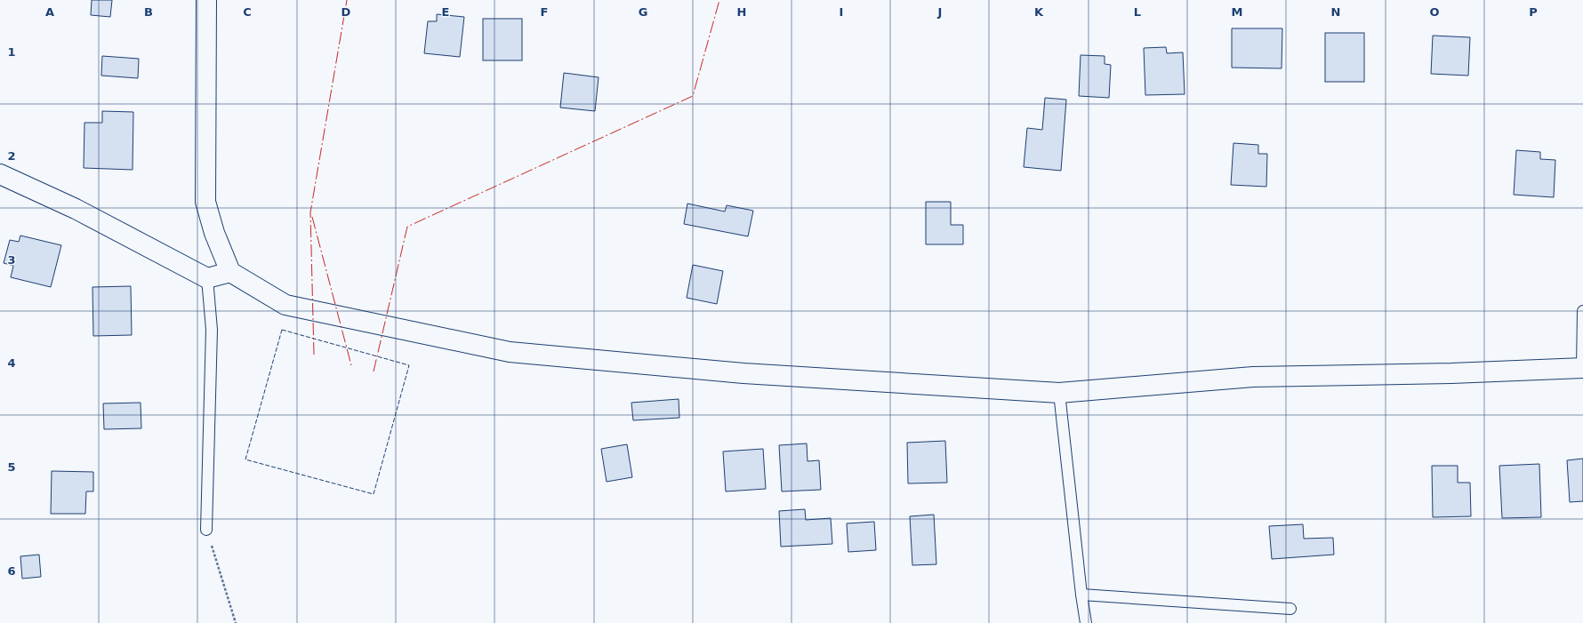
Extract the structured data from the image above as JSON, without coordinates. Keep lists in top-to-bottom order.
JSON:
{
  "grid": {
    "columns": [
      "A",
      "B",
      "C",
      "D",
      "E",
      "F",
      "G",
      "H",
      "I",
      "J",
      "K",
      "L",
      "M",
      "N",
      "O",
      "P"
    ],
    "rows": [
      "1",
      "2",
      "3",
      "4",
      "5",
      "6"
    ]
  }
}
